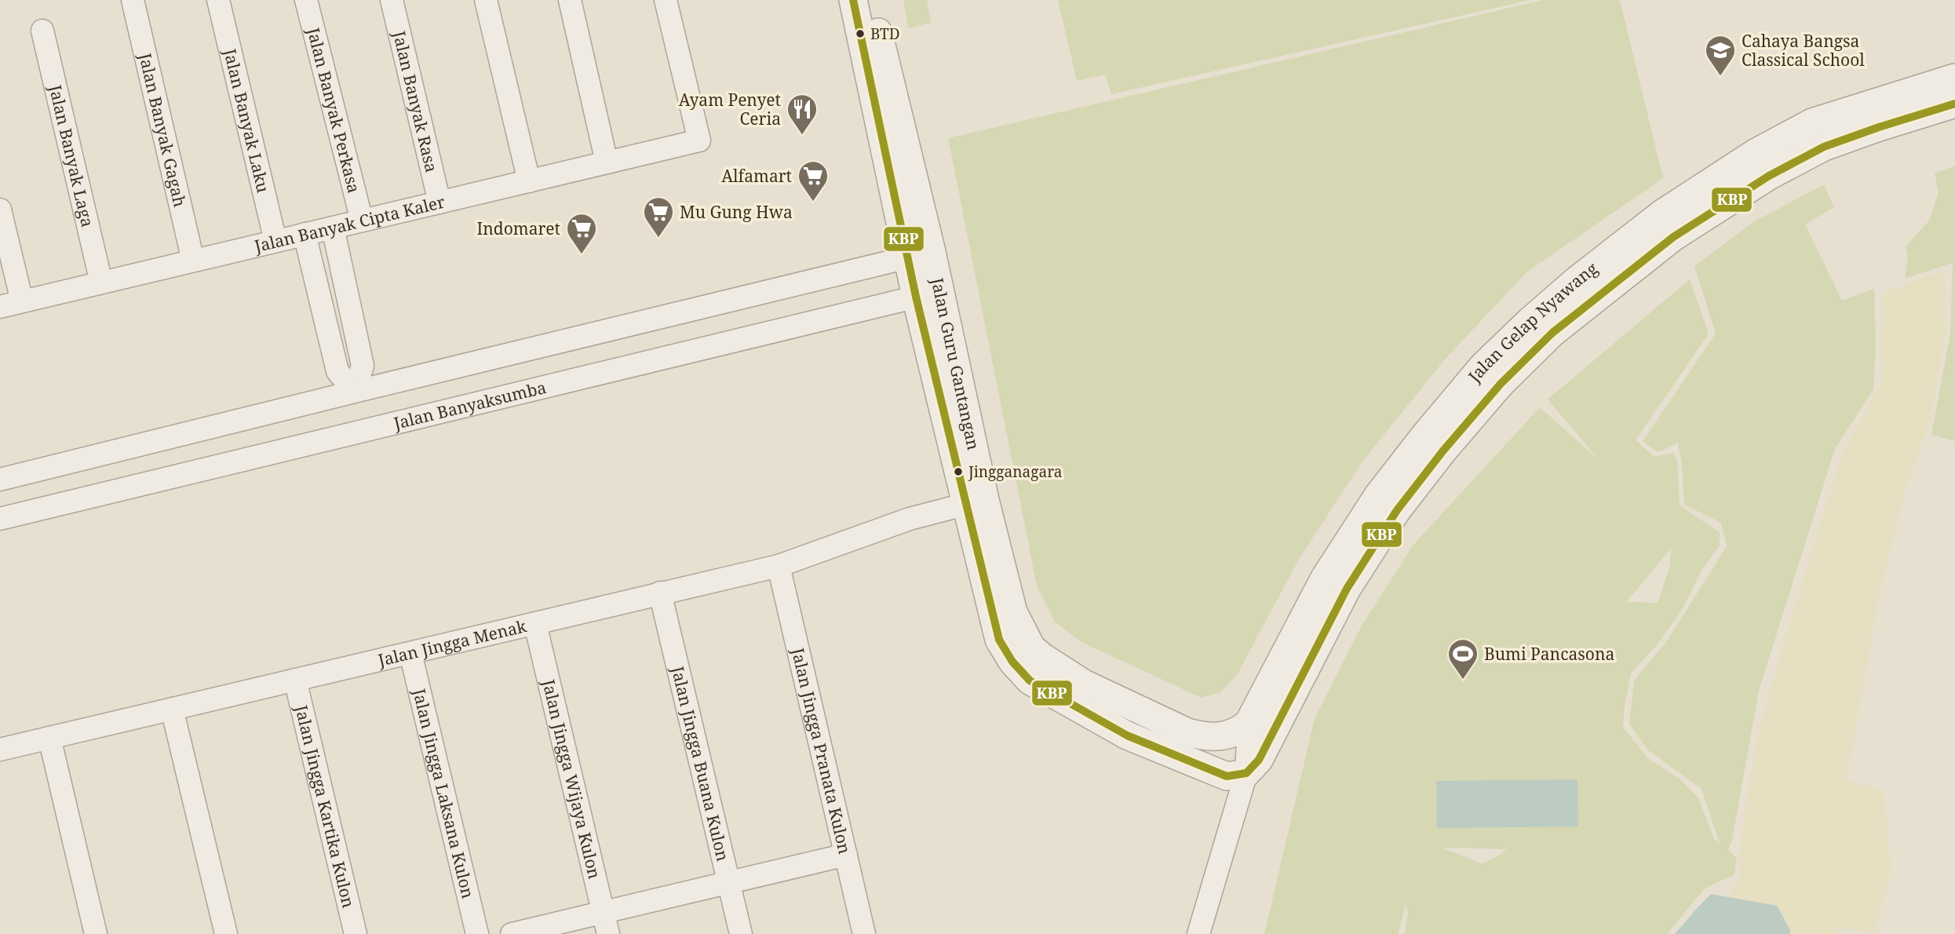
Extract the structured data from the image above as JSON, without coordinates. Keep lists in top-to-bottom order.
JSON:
{
  "streets": {
    "street": [
      "Jalan Banyak Rasa",
      "Jalan Banyak Perkasa",
      "Jalan Banyak Laku",
      "Jalan Banyak Gagah",
      "Jalan Banyak Laga",
      "Jalan Banyak Cipta Kaler",
      "Jalan Gelap Nyawang",
      "Jalan Guru Gantangan",
      "Jalan Banyaksumba",
      "Jalan Jingga Menak",
      "Jalan Jingga Pranata Kulon",
      "Jalan Jingga Buana Kulon",
      "Jalan Jingga Wijaya Kulon",
      "Jalan Jingga Laksana Kulon",
      "Jalan Jingga Kartika Kulon"
    ]
  },
  "crossings": [
    ["Jalan Banyak Rasa", "Jalan Banyak Cipta Kaler"],
    ["Jalan Banyak Perkasa", "Jalan Banyak Cipta Kaler"],
    ["Jalan Banyak Laku", "Jalan Banyak Cipta Kaler"],
    ["Jalan Banyak Gagah", "Jalan Banyak Cipta Kaler"],
    ["Jalan Banyak Laga", "Jalan Banyak Cipta Kaler"],
    ["Jalan Gelap Nyawang", "Jalan Guru Gantangan"],
    ["Jalan Guru Gantangan", "Jalan Banyaksumba"],
    ["Jalan Guru Gantangan", "Jalan Jingga Menak"],
    ["Jalan Jingga Menak", "Jalan Jingga Pranata Kulon"],
    ["Jalan Jingga Menak", "Jalan Jingga Buana Kulon"],
    ["Jalan Jingga Menak", "Jalan Jingga Wijaya Kulon"],
    ["Jalan Jingga Menak", "Jalan Jingga Laksana Kulon"],
    ["Jalan Jingga Menak", "Jalan Jingga Kartika Kulon"]
  ],
  "places": {
    "other": ["BTD", "Jingganagara"],
    "school or university": ["Cahaya Bangsa Classical School"],
    "restaurant": ["Ayam Penyet Ceria"],
    "supermarket": ["Alfamart", "Mu Gung Hwa", "Indomaret"],
    "sports": ["Bumi Pancasona"]
  },
  "lines": ["transit line KBP"]
}
